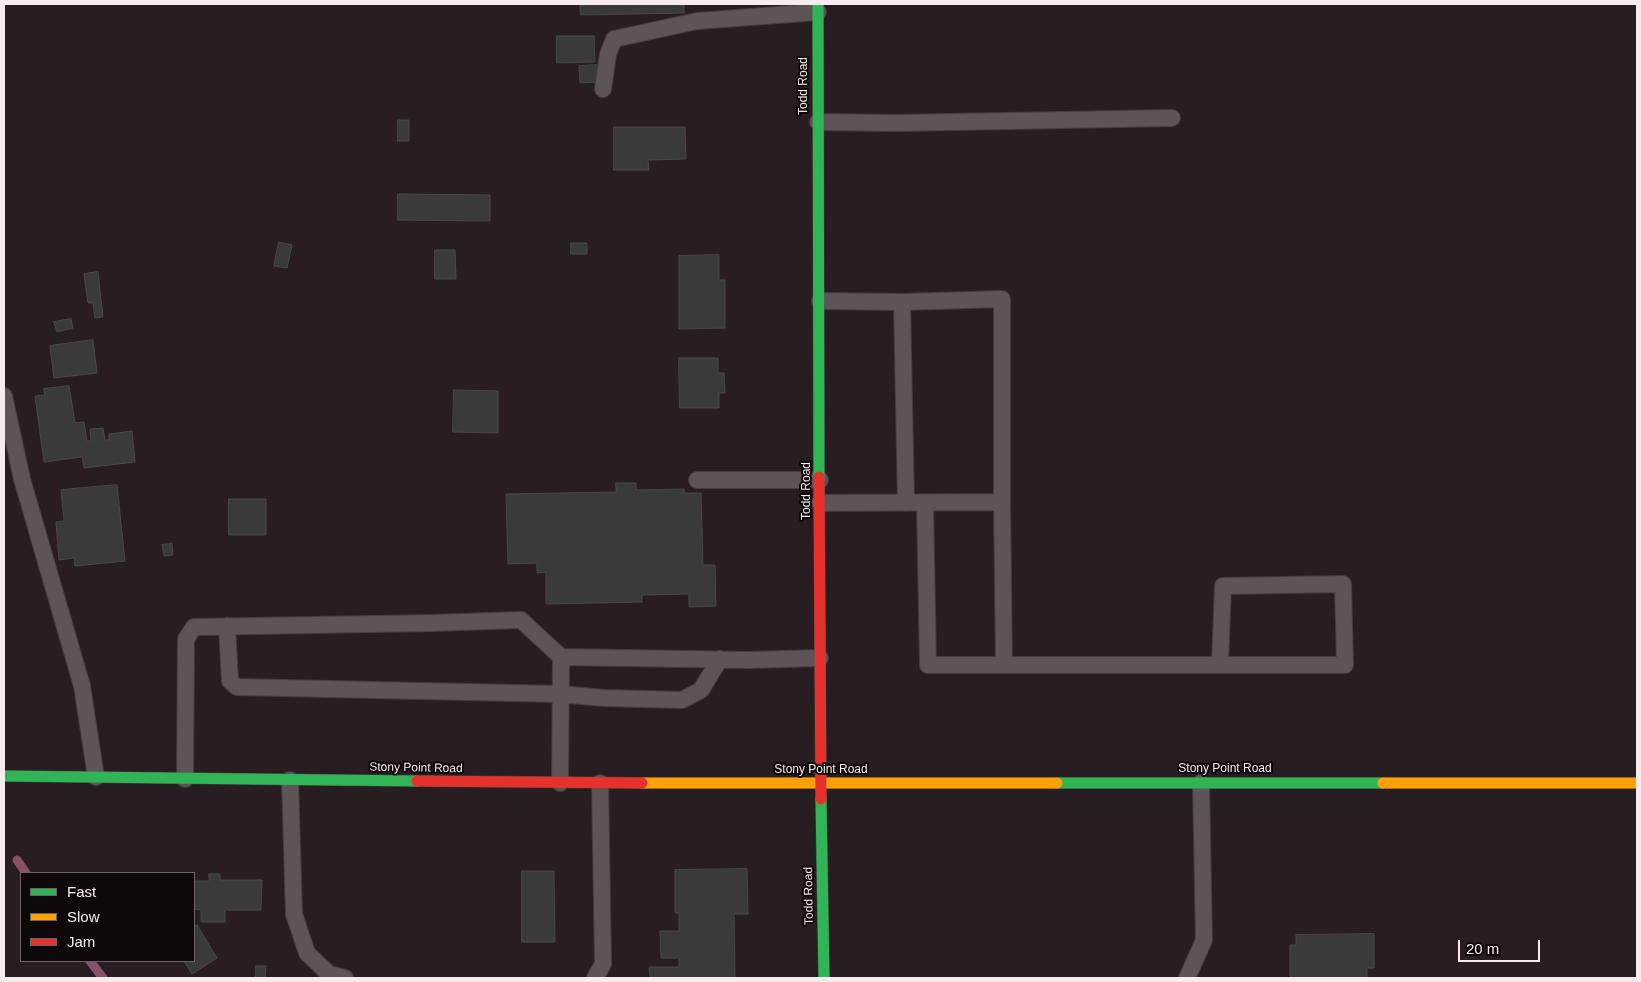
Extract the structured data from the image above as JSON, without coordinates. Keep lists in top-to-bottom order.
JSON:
{
  "streets": {
    "main road": ["Todd Road", "Stony Point Road"]
  },
  "crossings": [
    ["Todd Road", "Stony Point Road"]
  ],
  "legend": ["Fast", "Slow", "Jam"],
  "scale_bar": "20 m"
}
